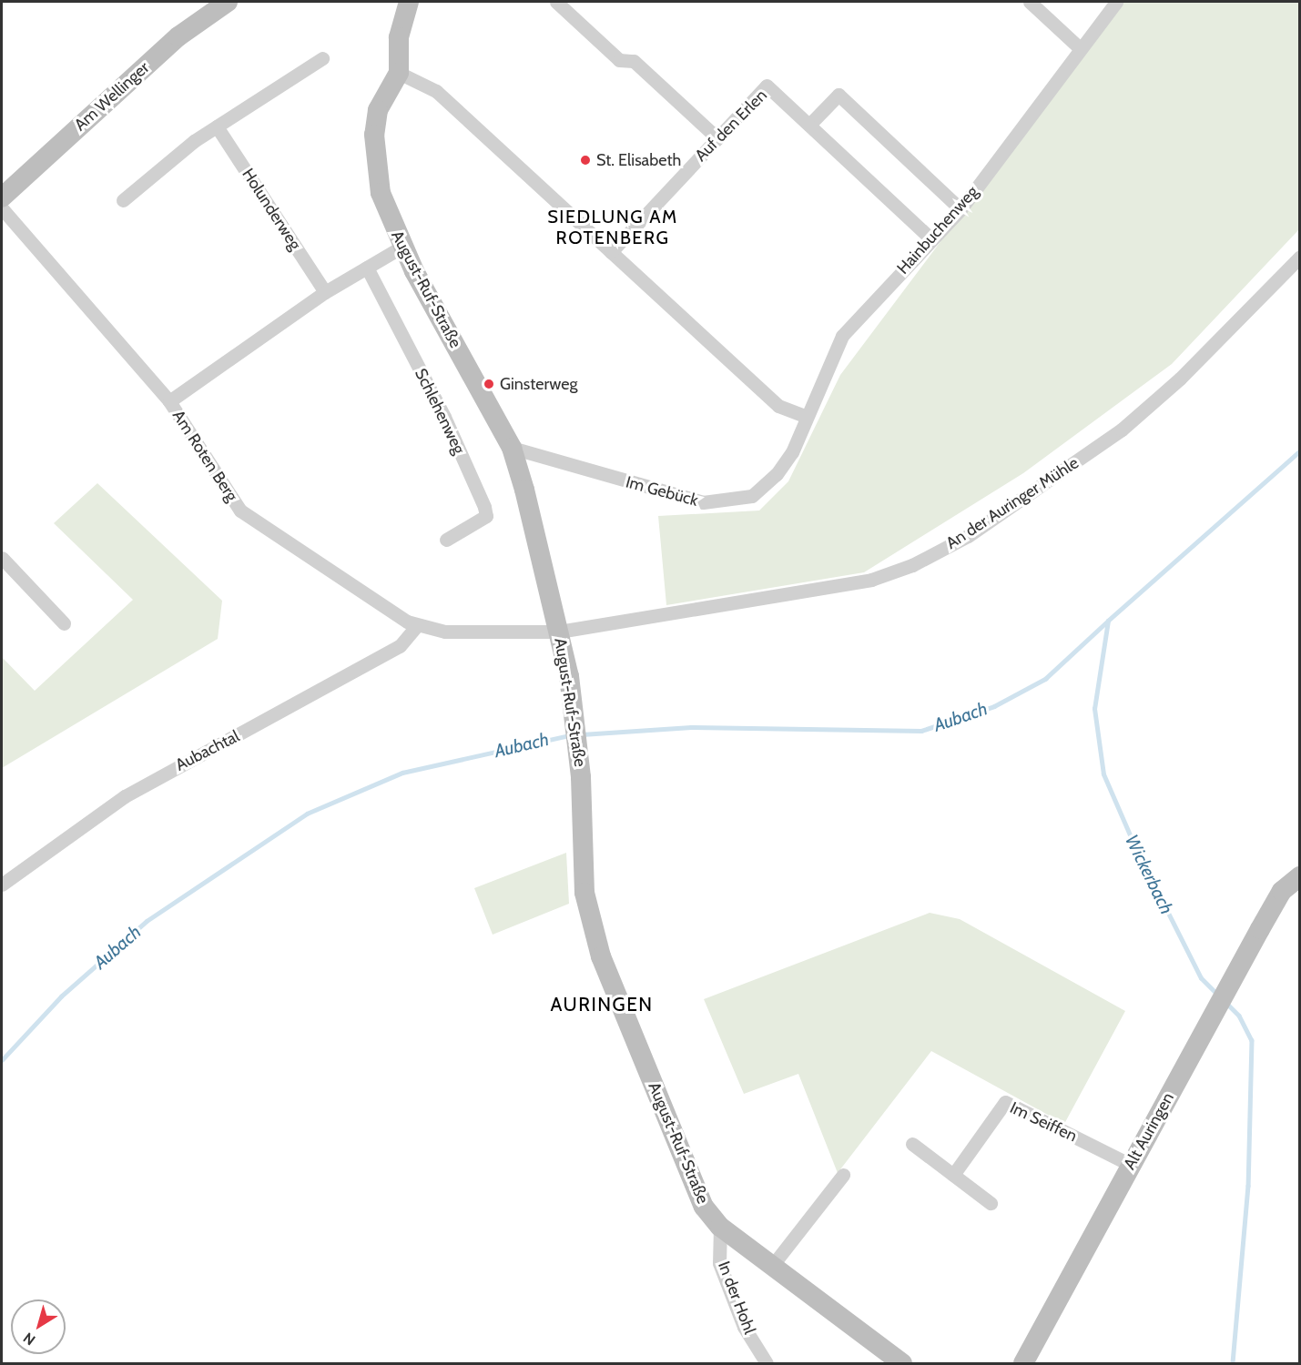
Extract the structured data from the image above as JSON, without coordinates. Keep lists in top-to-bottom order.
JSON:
{
  "streets": {
    "street": [
      "Am Wellinger",
      "Auf den Erlen",
      "Holunderweg",
      "Hainbuchenweg",
      "August-Ruf-Straße",
      "Schlehenweg",
      "Am Roten Berg",
      "Im Gebück",
      "An der Auringer Mühle",
      "Aubachtal",
      "Im Seiffen",
      "Alt Auringen",
      "In der Hohl"
    ]
  },
  "crossings": [
    ["Auf den Erlen", "Hainbuchenweg"],
    ["Hainbuchenweg", "Im Gebück"],
    ["August-Ruf-Straße", "Am Roten Berg"],
    ["August-Ruf-Straße", "Im Gebück"],
    ["August-Ruf-Straße", "An der Auringer Mühle"],
    ["August-Ruf-Straße", "In der Hohl"],
    ["Am Roten Berg", "An der Auringer Mühle"],
    ["Am Roten Berg", "Aubachtal"],
    ["Im Seiffen", "Alt Auringen"]
  ],
  "districts": ["SIEDLUNG AM ROTENBERG", "AURINGEN"],
  "water": ["Aubach", "Wickerbach"],
  "places": ["St. Elisabeth", "Ginsterweg"],
  "north": "bottom left"
}
